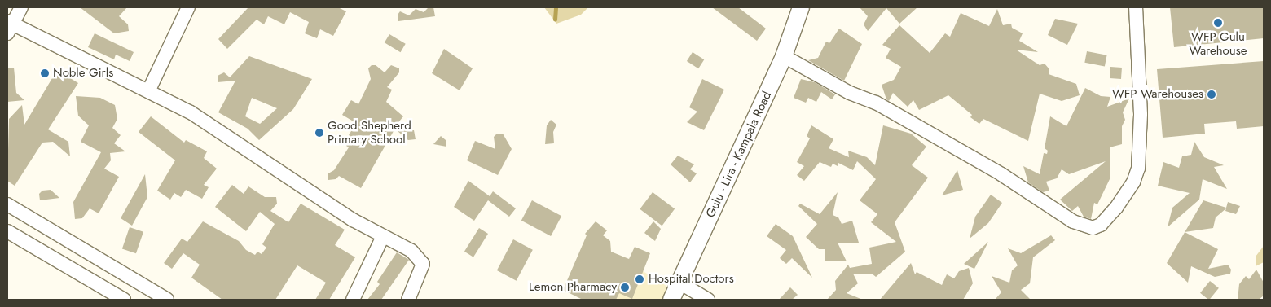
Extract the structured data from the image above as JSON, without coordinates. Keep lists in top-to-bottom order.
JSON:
{
  "streets": {
    "main road": ["Gulu - Lira - Kampala Road"]
  },
  "places": [
    "WFP Gulu Warehouse",
    "Noble Girls",
    "WFP Warehouses",
    "Good Shepherd Primary School",
    "Hospital Doctors",
    "Lemon Pharmacy"
  ]
}
